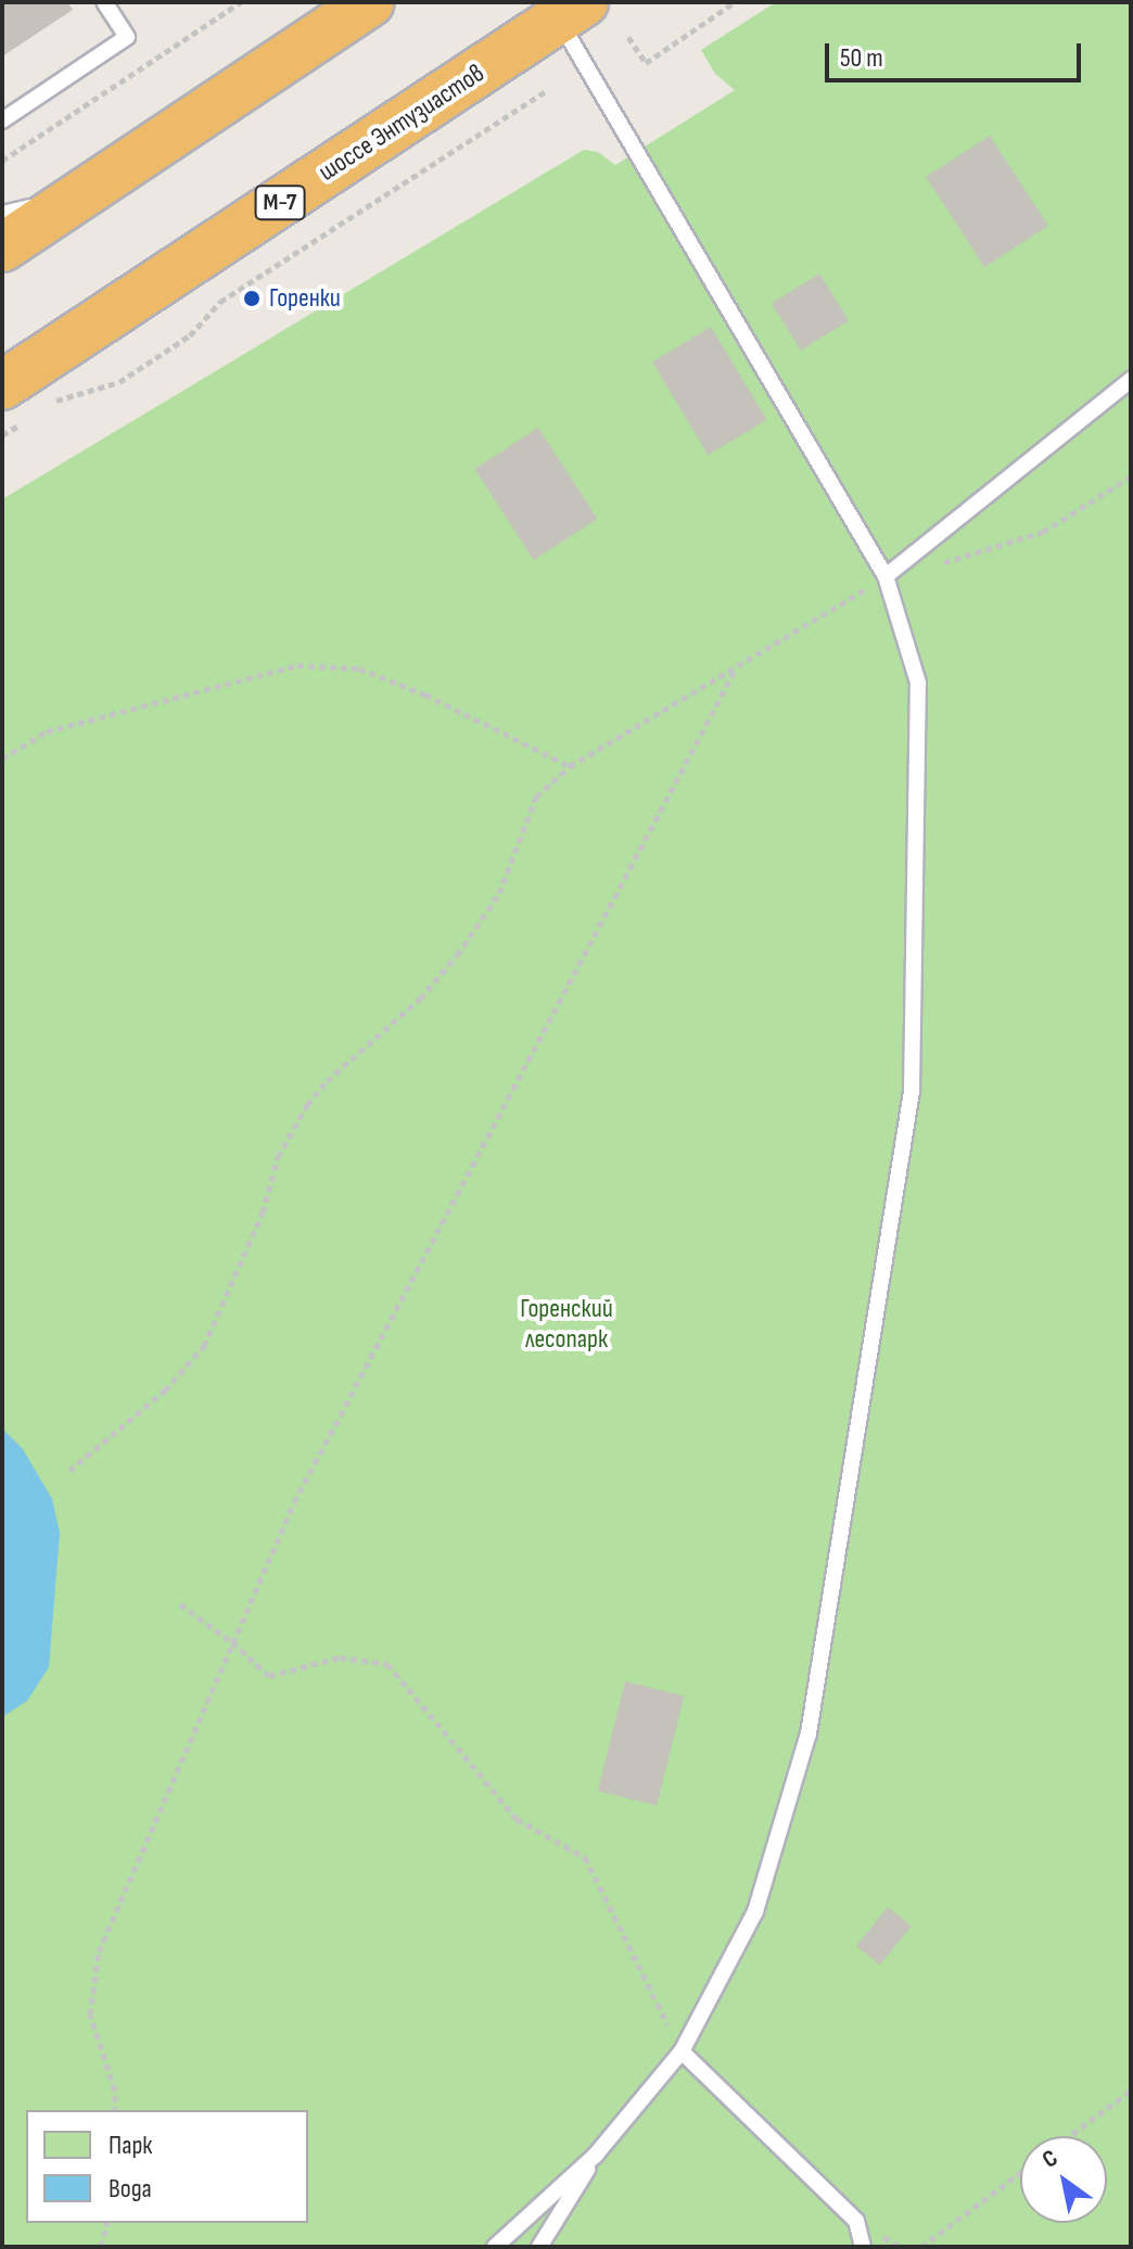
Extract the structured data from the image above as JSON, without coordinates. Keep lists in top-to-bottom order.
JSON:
{
  "streets": {
    "highway": ["шоссе Энтузиастов", "М-7"]
  },
  "parks": ["Горенский лесопарк"],
  "places": ["Горенки"],
  "legend": ["Парк", "Вода"],
  "scale_bar": "50 m",
  "north": "top left"
}
